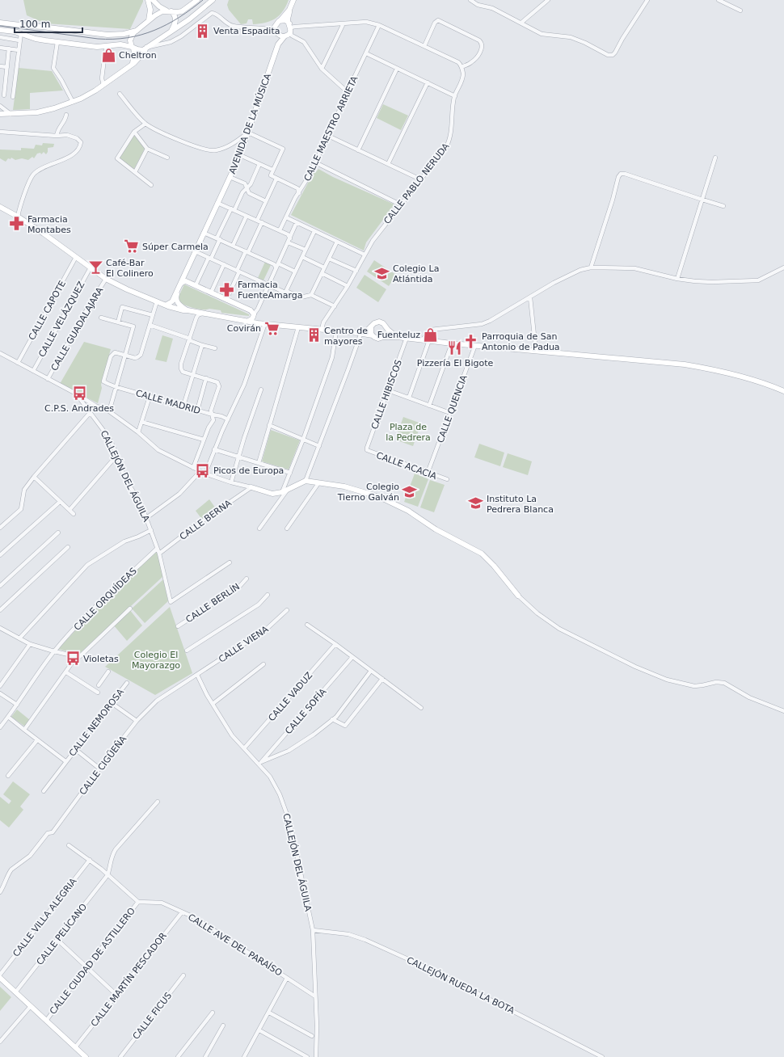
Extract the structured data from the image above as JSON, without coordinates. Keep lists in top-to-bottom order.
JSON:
{
  "streets": {
    "street": [
      "AVENIDA DE LA MÚSICA",
      "CALLE MAESTRO ARRIETA",
      "CALLE PABLO NERUDA",
      "CALLE CAPOTE",
      "CALLE VELÁZQUEZ",
      "CALLE GUADALAJARA",
      "CALLE HIBISCOS",
      "CALLE MADRID",
      "CALLE QUENCIA",
      "CALLE ACACIA",
      "CALLEJÓN DEL ÁGUILA",
      "CALLE BERNA",
      "CALLE ORQUÍDEAS",
      "CALLE BERLÍN",
      "CALLE VIENA",
      "CALLE VADUZ",
      "CALLE SOFÍA",
      "CALLE NEMOROSA",
      "CALLE CIGÜEÑA",
      "CALLE VILLA ALEGRIA",
      "CALLE PELÍCANO",
      "CALLE AVE DEL PARAÍSO",
      "CALLE CIUDAD DE ASTILLERO",
      "CALLE MARTÍN PESCADOR",
      "CALLEJÓN RUEDA LA BOTA",
      "CALLE FICUS"
    ]
  },
  "crossings": [
    ["CALLE HIBISCOS", "CALLE ACACIA"],
    ["CALLE QUENCIA", "CALLE ACACIA"],
    ["CALLEJÓN DEL ÁGUILA", "CALLE BERNA"],
    ["CALLEJÓN DEL ÁGUILA", "CALLE ORQUÍDEAS"],
    ["CALLEJÓN DEL ÁGUILA", "CALLE VIENA"],
    ["CALLEJÓN DEL ÁGUILA", "CALLE VADUZ"],
    ["CALLEJÓN DEL ÁGUILA", "CALLE SOFÍA"],
    ["CALLEJÓN DEL ÁGUILA", "CALLE AVE DEL PARAÍSO"],
    ["CALLEJÓN DEL ÁGUILA", "CALLEJÓN RUEDA LA BOTA"],
    ["CALLE VIENA", "CALLE CIGÜEÑA"],
    ["CALLE AVE DEL PARAÍSO", "CALLE CIUDAD DE ASTILLERO"],
    ["CALLE AVE DEL PARAÍSO", "CALLE MARTÍN PESCADOR"]
  ],
  "parks": ["Plaza de la Pedrera", "Colegio El Mayorazgo"],
  "places": {
    "building": ["Venta Espadita", "Centro de mayores"],
    "shop": ["Cheltron", "Fuenteluz"],
    "pharmacy": ["Farmacia Montabes", "Farmacia FuenteAmarga"],
    "supermarket": ["Súper Carmela", "Covirán"],
    "bar": ["Café-Bar El Colinero"],
    "school or university": ["Colegio La Atlántida", "Colegio Tierno Galván", "Instituto La Pedrera Blanca"],
    "church": ["Parroquia de San Antonio de Padua"],
    "restaurant": ["Pizzería El Bigote"],
    "bus stop": ["C.P.S. Andrades", "Picos de Europa", "Violetas"]
  },
  "scale_bar": "100 m"
}
